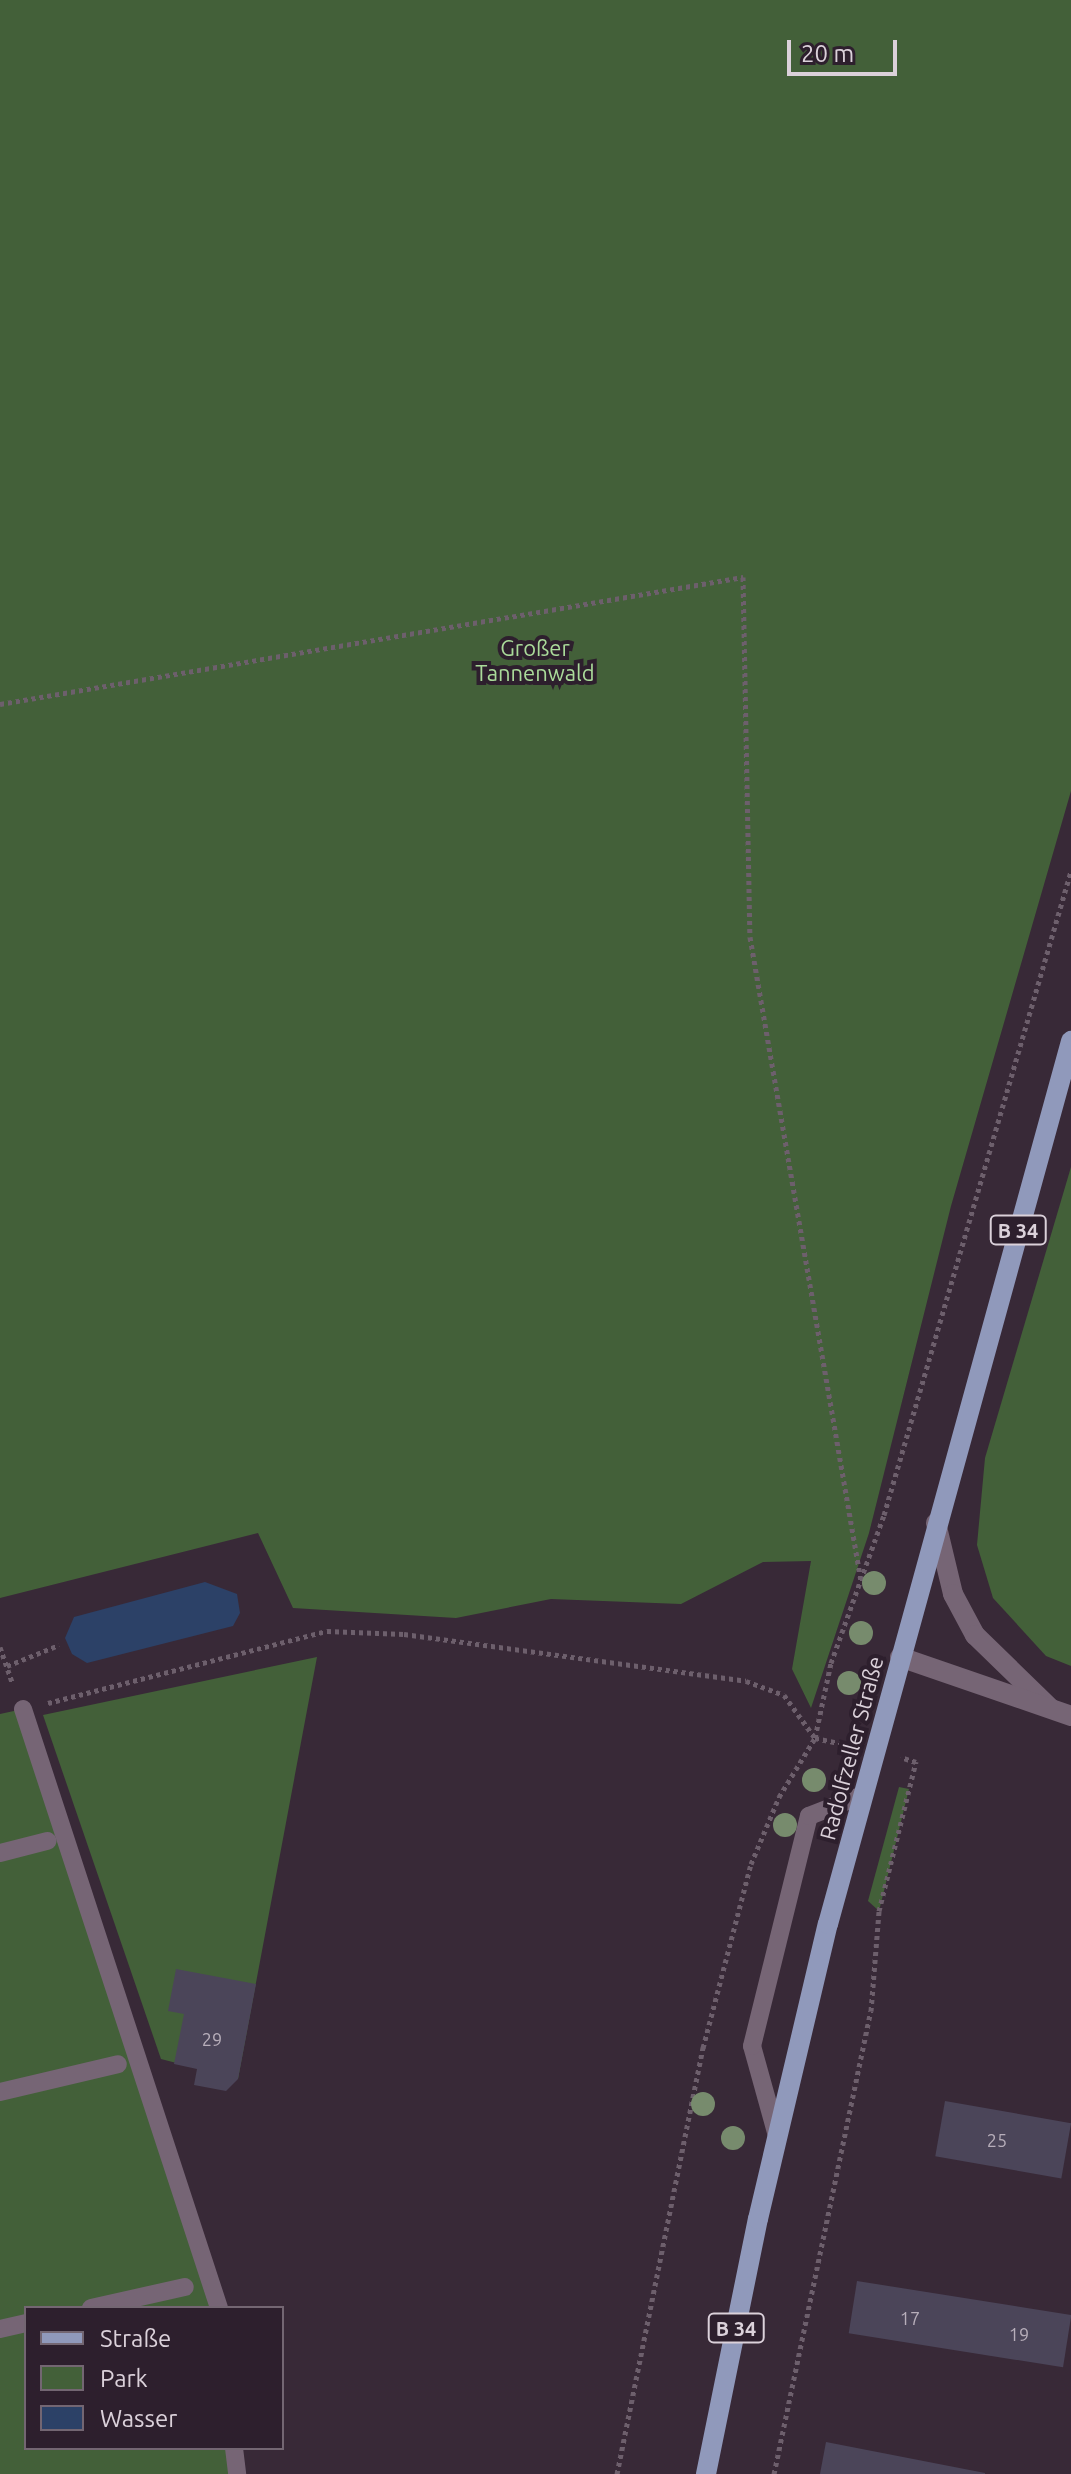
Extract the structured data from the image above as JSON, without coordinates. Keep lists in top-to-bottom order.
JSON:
{
  "streets": {
    "main road": ["B 34", "Radolfzeller Straße"]
  },
  "parks": ["Großer Tannenwald"],
  "house_numbers": [
    "29",
    "25",
    "17",
    "19"
  ],
  "legend": ["Straße", "Park", "Wasser"],
  "scale_bar": "20 m"
}
